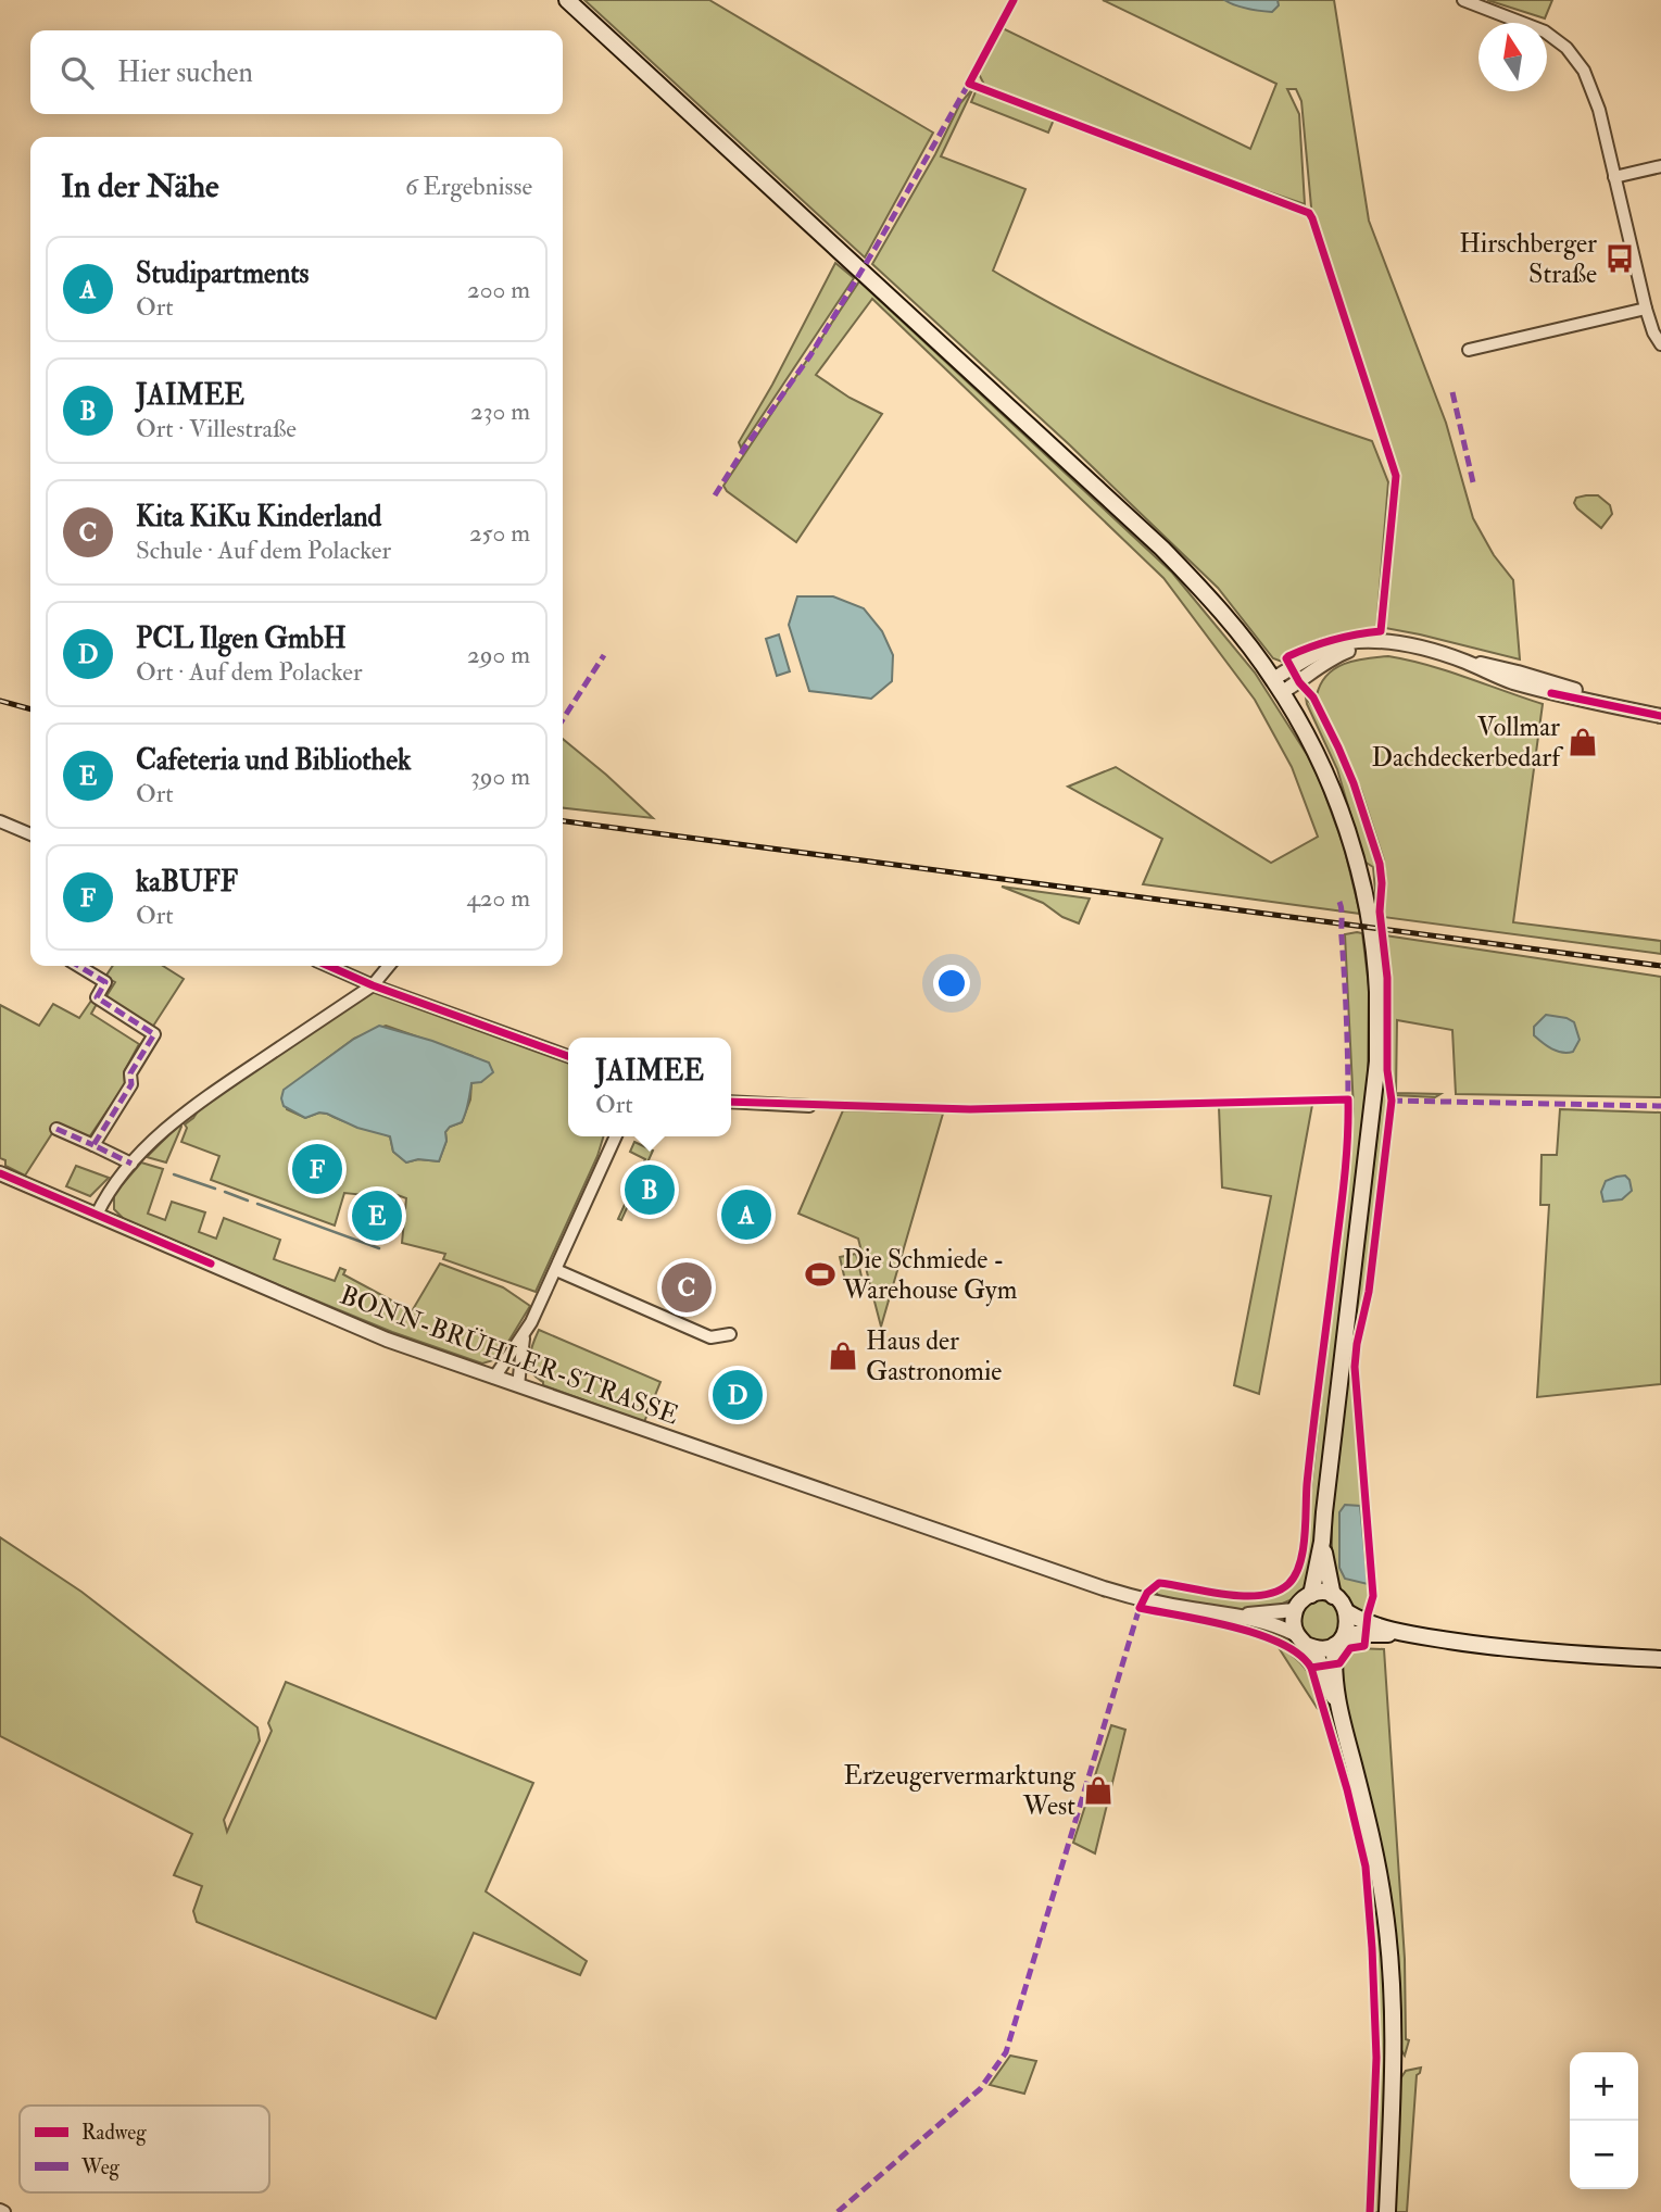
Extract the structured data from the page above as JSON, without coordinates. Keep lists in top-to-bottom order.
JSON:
{
  "streets": {
    "street": ["BONN-BRÜHLER-STRASSE"]
  },
  "places": {
    "bus stop": ["Hirschberger Straße"],
    "shop": ["Vollmar Dachdeckerbedarf", "Haus der Gastronomie", "Erzeugervermarktung West"],
    "sports": ["Die Schmiede - Warehouse Gym"]
  },
  "legend": ["Radweg", "Weg"],
  "north": "top",
  "page": {
    "search": "Hier suchen",
    "heading": ["In der Nähe", "6 Ergebnisse"],
    "list": [
      {
        "mark": "A",
        "name": "Studipartments",
        "note": "Ort",
        "value": "200 m"
      },
      {
        "mark": "B",
        "name": "JAIMEE",
        "note": "Ort · Villestraße",
        "value": "230 m"
      },
      {
        "mark": "C",
        "name": "Kita KiKu Kinderland",
        "note": "Schule · Auf dem Polacker",
        "value": "250 m"
      },
      {
        "mark": "D",
        "name": "PCL Ilgen GmbH",
        "note": "Ort · Auf dem Polacker",
        "value": "290 m"
      },
      {
        "mark": "E",
        "name": "Cafeteria und Bibliothek",
        "note": "Ort",
        "value": "390 m"
      },
      {
        "mark": "F",
        "name": "kaBUFF",
        "note": "Ort",
        "value": "420 m"
      }
    ],
    "popup": ["JAIMEE", "Ort"],
    "pins": [
      "F",
      "B",
      "A",
      "E",
      "C",
      "D"
    ],
    "map_buttons": ["+", "−"]
  }
}
